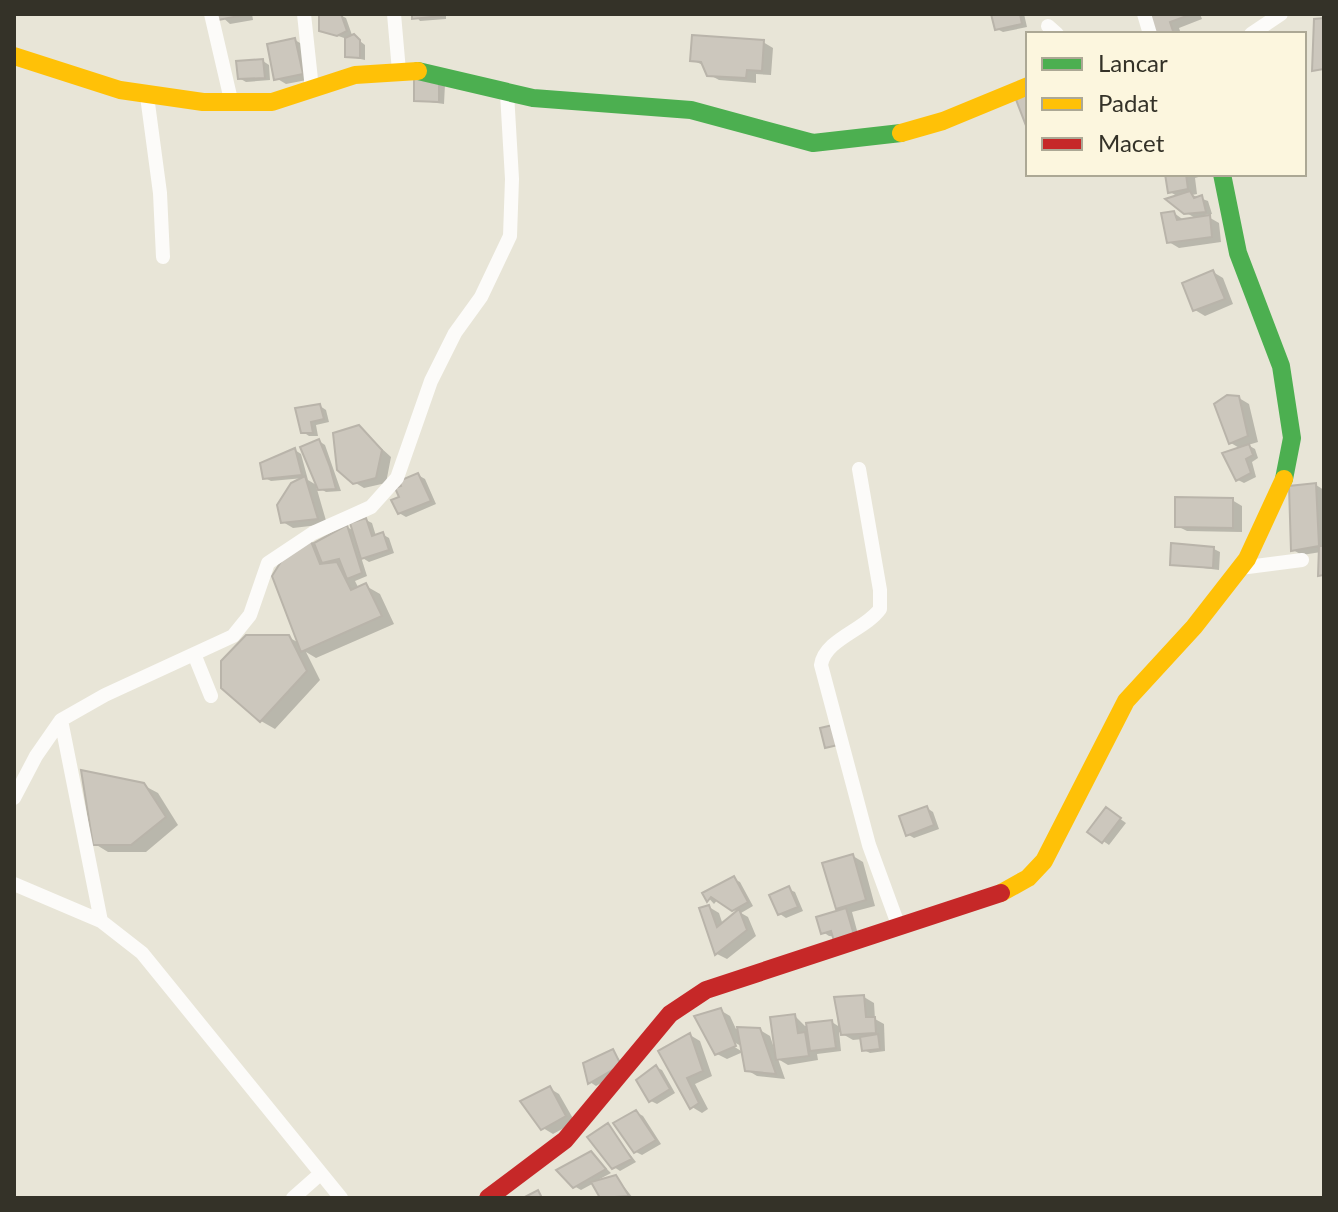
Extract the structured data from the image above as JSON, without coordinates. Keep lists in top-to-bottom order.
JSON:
{
  "legend": ["Lancar", "Padat", "Macet"]
}
